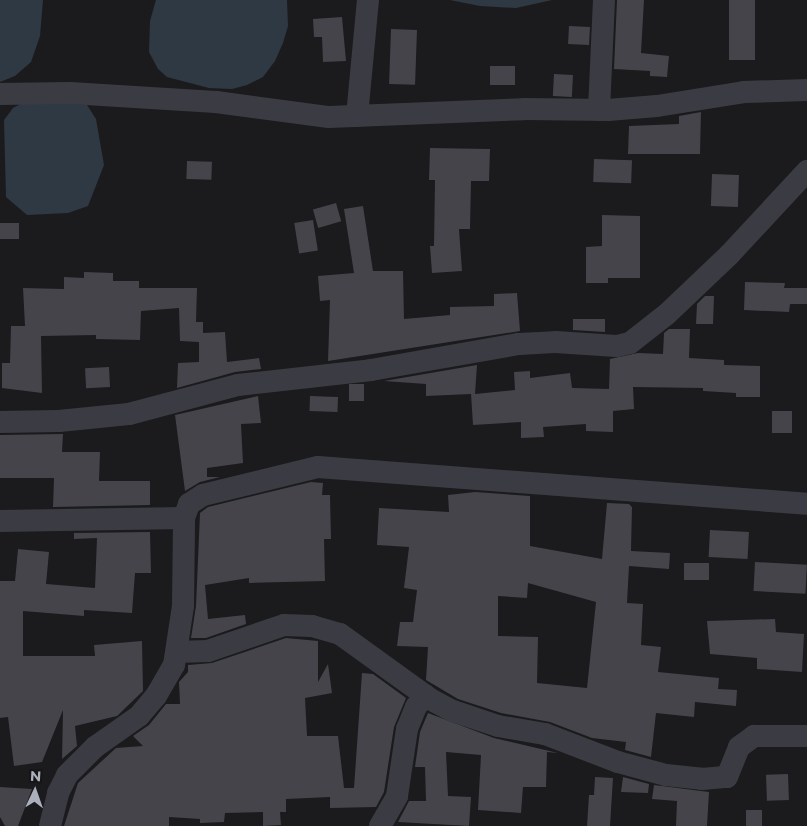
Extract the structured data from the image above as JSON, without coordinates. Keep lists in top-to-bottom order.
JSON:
{
  "north": "top"
}
